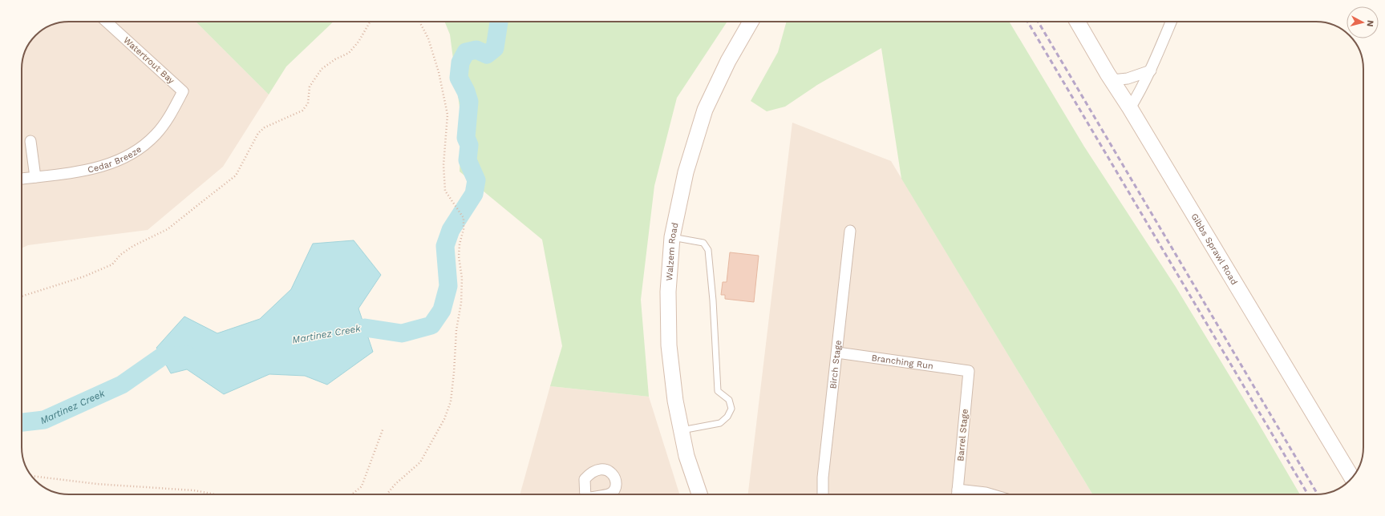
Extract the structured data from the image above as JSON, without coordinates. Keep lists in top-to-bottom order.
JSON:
{
  "streets": {
    "main road": ["Gibbs Sprawl Road", "Walzem Road"],
    "street": [
      "Watertrout Bay",
      "Cedar Breeze",
      "Branching Run",
      "Birch Stage",
      "Barrel Stage"
    ]
  },
  "crossings": [
    ["Watertrout Bay", "Cedar Breeze"],
    ["Branching Run", "Birch Stage"],
    ["Branching Run", "Barrel Stage"]
  ],
  "water": ["Martinez Creek"],
  "north": "right"
}
